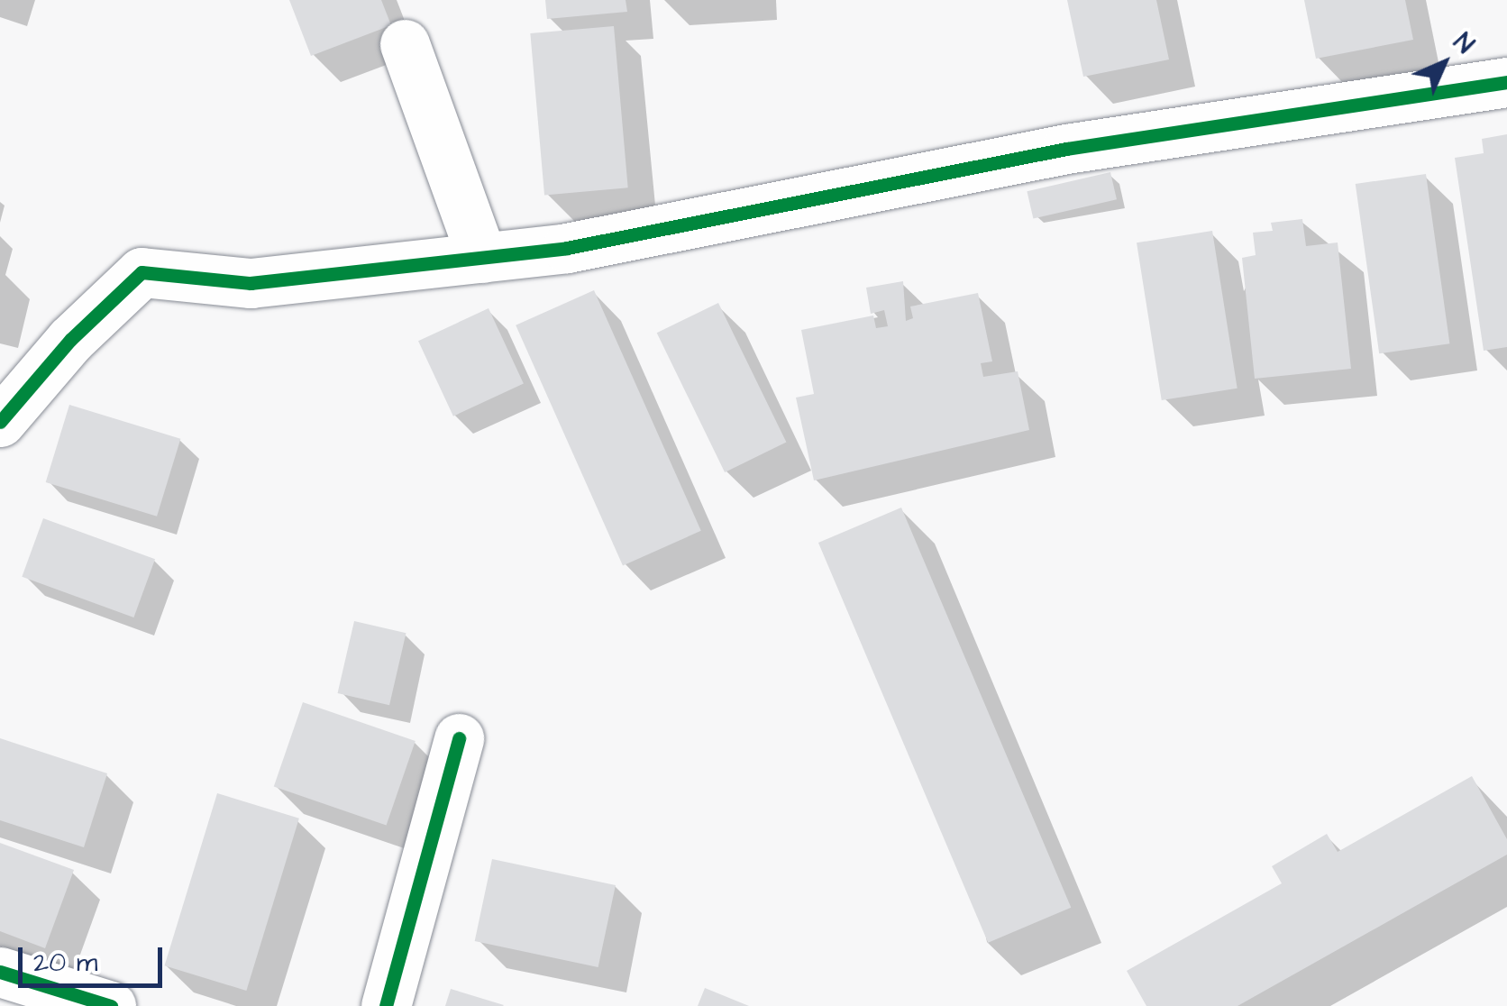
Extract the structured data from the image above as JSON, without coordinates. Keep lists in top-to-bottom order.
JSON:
{
  "scale_bar": "20 m",
  "north": "top right"
}
